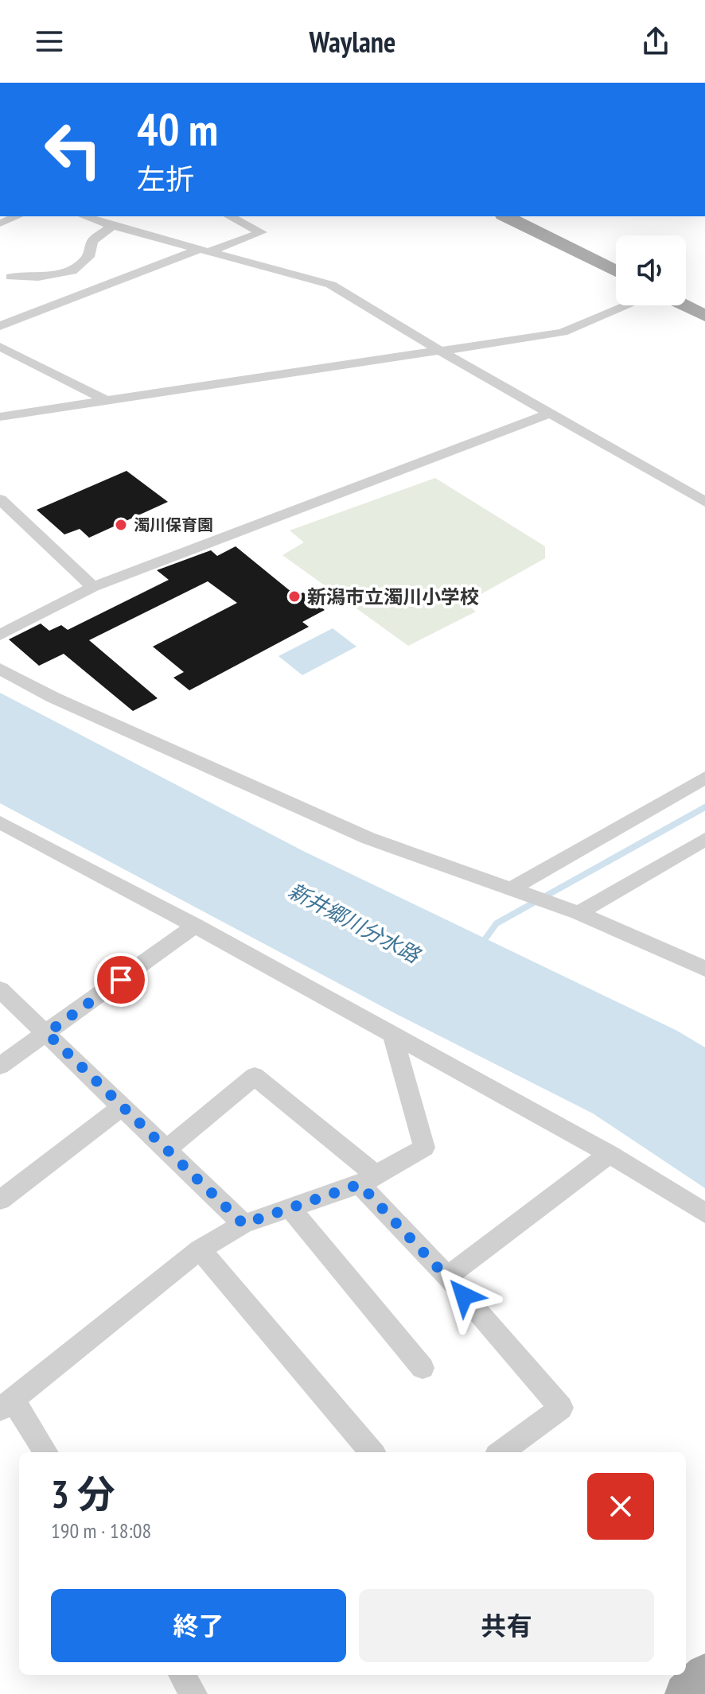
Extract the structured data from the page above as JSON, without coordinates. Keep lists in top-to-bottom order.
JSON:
{
  "water": ["新井郷川分水路"],
  "places": ["濁川保育園", "新潟市立濁川小学校"],
  "page": {
    "header": "Waylane",
    "turn": ["40 m", "左折"],
    "heading": ["3 分", "190 m · 18:08"],
    "buttons": ["終了", "共有"]
  }
}
